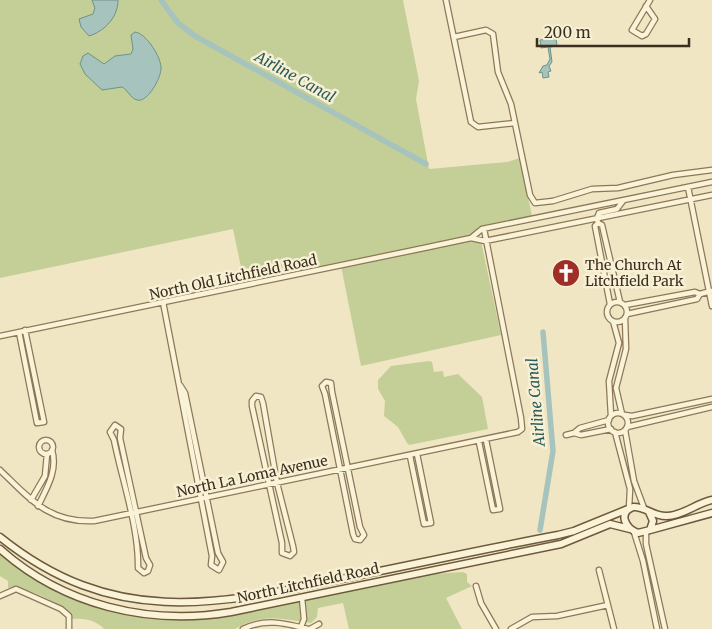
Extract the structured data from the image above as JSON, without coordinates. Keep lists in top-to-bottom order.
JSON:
{
  "streets": {
    "main road": ["North Litchfield Road"],
    "street": ["North Old Litchfield Road", "North La Loma Avenue"]
  },
  "crossings": [
    ["North Old Litchfield Road", "North La Loma Avenue"]
  ],
  "water": ["Airline Canal"],
  "places": {
    "church": ["The Church At Litchfield Park"]
  },
  "scale_bar": "200 m"
}
